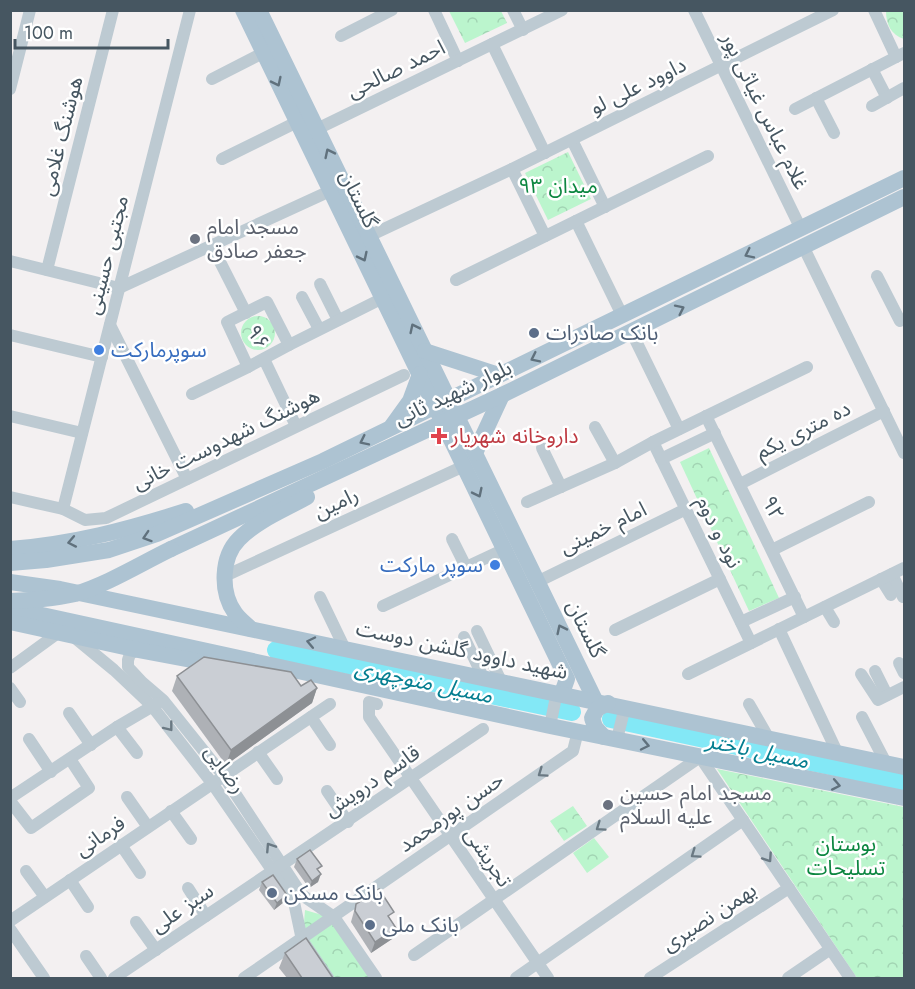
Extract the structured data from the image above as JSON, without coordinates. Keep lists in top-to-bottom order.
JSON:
{
  "streets": {
    "main road": ["گلستان", "بلوار شهید ثانی", "شهید داوود گلشن دوست"],
    "street": [
      "احمد صالحی",
      "داوود علی لو",
      "غلام عباس غیاثی ‌پور",
      "هوشنگ غلامی",
      "مجتبی حسینی",
      "۹۶",
      "ده متری یکم",
      "هوشنگ شهدوست خانی",
      "رامین",
      "۹۲",
      "امام خمینی",
      "نود و دوم",
      "رضایی",
      "قاسم درویش",
      "حسن پورمحمد",
      "فرمانی",
      "تجریشی",
      "سبز علی",
      "بهمن نصیری"
    ]
  },
  "crossings": [
    ["احمد صالحی", "گلستان"],
    ["داوود علی لو", "غلام عباس غیاثی ‌پور"],
    ["داوود علی لو", "گلستان"],
    ["غلام عباس غیاثی ‌پور", "بلوار شهید ثانی"],
    ["گلستان", "بلوار شهید ثانی"],
    ["گلستان", "هوشنگ شهدوست خانی"],
    ["گلستان", "رامین"],
    ["گلستان", "امام خمینی"],
    ["گلستان", "شهید داوود گلشن دوست"],
    ["گلستان", "حسن پورمحمد"],
    ["مجتبی حسینی", "هوشنگ شهدوست خانی"],
    ["ده متری یکم", "۹۲"],
    ["امام خمینی", "نود و دوم"],
    ["رضایی", "قاسم درویش"],
    ["رضایی", "فرمانی"],
    ["رضایی", "سبز علی"],
    ["قاسم درویش", "تجریشی"],
    ["قاسم درویش", "سبز علی"],
    ["حسن پورمحمد", "تجریشی"]
  ],
  "water": ["مسیل منوچهری", "مسیل باختر"],
  "parks": ["میدان ۹۳", "بوستان تسلیحات"],
  "places": {
    "other": [
      "مسجد امام جعفر صادق",
      "بانک صادرات",
      "سوپرمارکت",
      "سوپر مارکت",
      "مسجد امام حسین علیه السلام",
      "بانک مسکن",
      "بانک ملی"
    ],
    "health": ["داروخانه شهریار"]
  },
  "scale_bar": "100 m"
}
